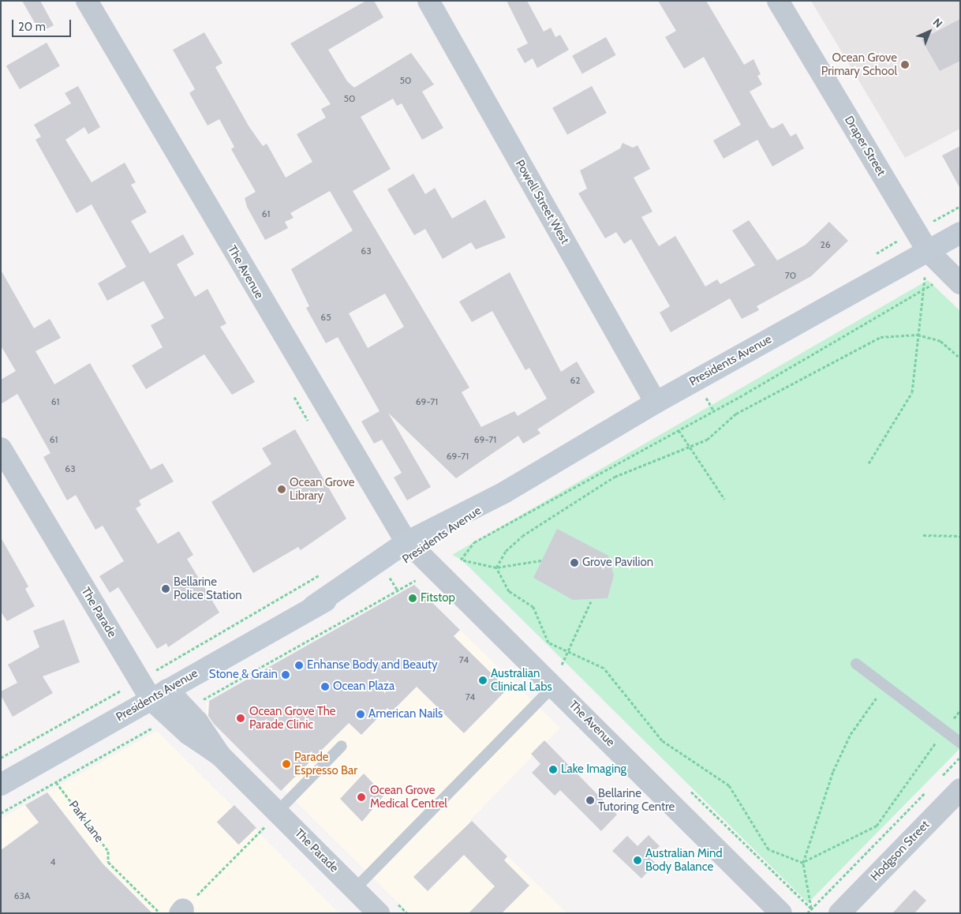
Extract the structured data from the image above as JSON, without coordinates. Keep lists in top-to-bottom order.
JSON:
{
  "streets": {
    "street": [
      "Draper Street",
      "Powell Street West",
      "The Avenue",
      "Presidents Avenue",
      "The Parade",
      "Hodgson Street"
    ],
    "path": ["Park Lane"]
  },
  "crossings": [
    ["Draper Street", "Presidents Avenue"],
    ["Powell Street West", "Presidents Avenue"],
    ["The Avenue", "Presidents Avenue"],
    ["Presidents Avenue", "The Parade"]
  ],
  "places": [
    "Ocean Grove Primary School",
    "Ocean Grove Library",
    "Grove Pavilion",
    "Bellarine Police Station",
    "Fitstop",
    "Enhanse Body and Beauty",
    "Stone & Grain",
    "Australian Clinical Labs",
    "Ocean Plaza",
    "American Nails",
    "Ocean Grove The Parade Clinic",
    "Parade Espresso Bar",
    "Lake Imaging",
    "Ocean Grove Medical Centrel",
    "Bellarine Tutoring Centre",
    "Australian Mind Body Balance"
  ],
  "house_numbers": [
    "50",
    "50",
    "61",
    "26",
    "63",
    "70",
    "65",
    "62",
    "61",
    "69-71",
    "61",
    "69-71",
    "69-71",
    "63",
    "74",
    "74",
    "4",
    "63A"
  ],
  "scale_bar": "20 m",
  "north": "top right"
}
